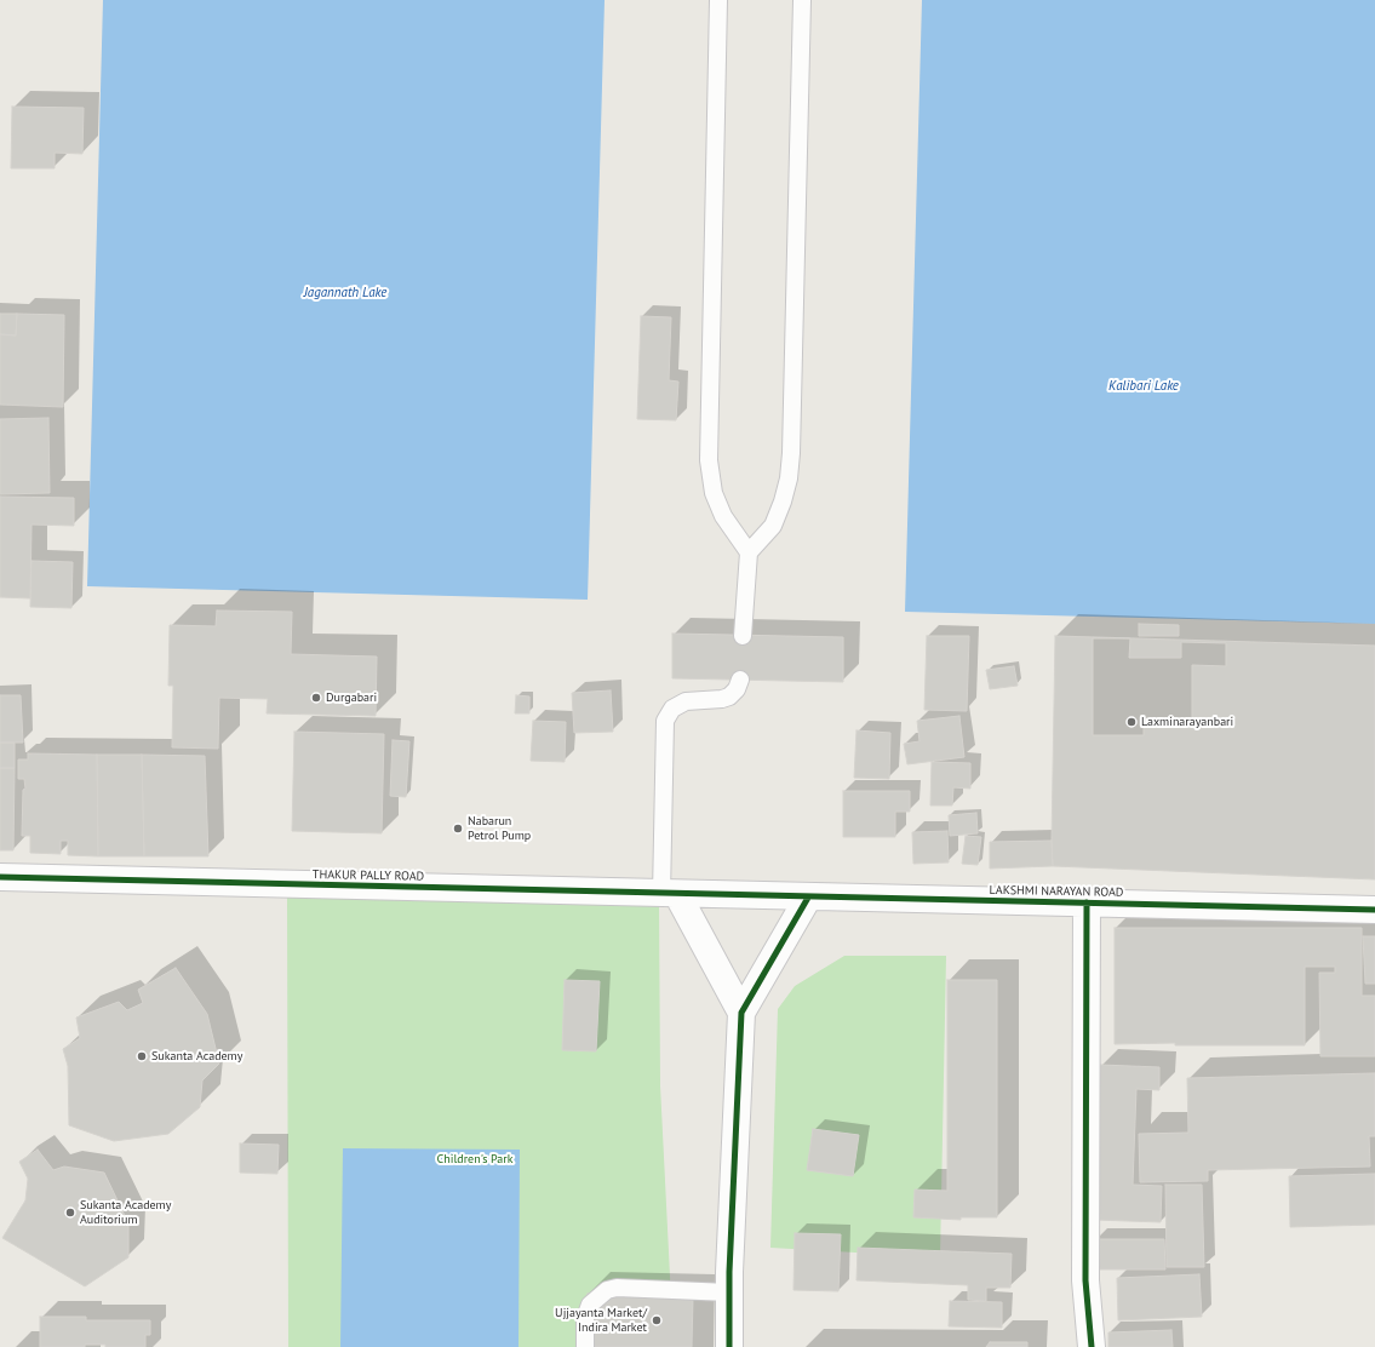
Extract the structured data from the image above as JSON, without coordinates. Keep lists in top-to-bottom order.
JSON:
{
  "streets": {
    "street": ["THAKUR PALLY ROAD", "LAKSHMI NARAYAN ROAD"]
  },
  "crossings": [
    ["THAKUR PALLY ROAD", "LAKSHMI NARAYAN ROAD"]
  ],
  "water": ["Jagannath Lake", "Kalibari Lake"],
  "parks": ["Children's Park"],
  "places": [
    "Durgabari",
    "Laxminarayanbari",
    "Nabarun Petrol Pump",
    "Sukanta Academy",
    "Sukanta Academy Auditorium",
    "Ujjayanta Market/ Indira Market"
  ]
}
